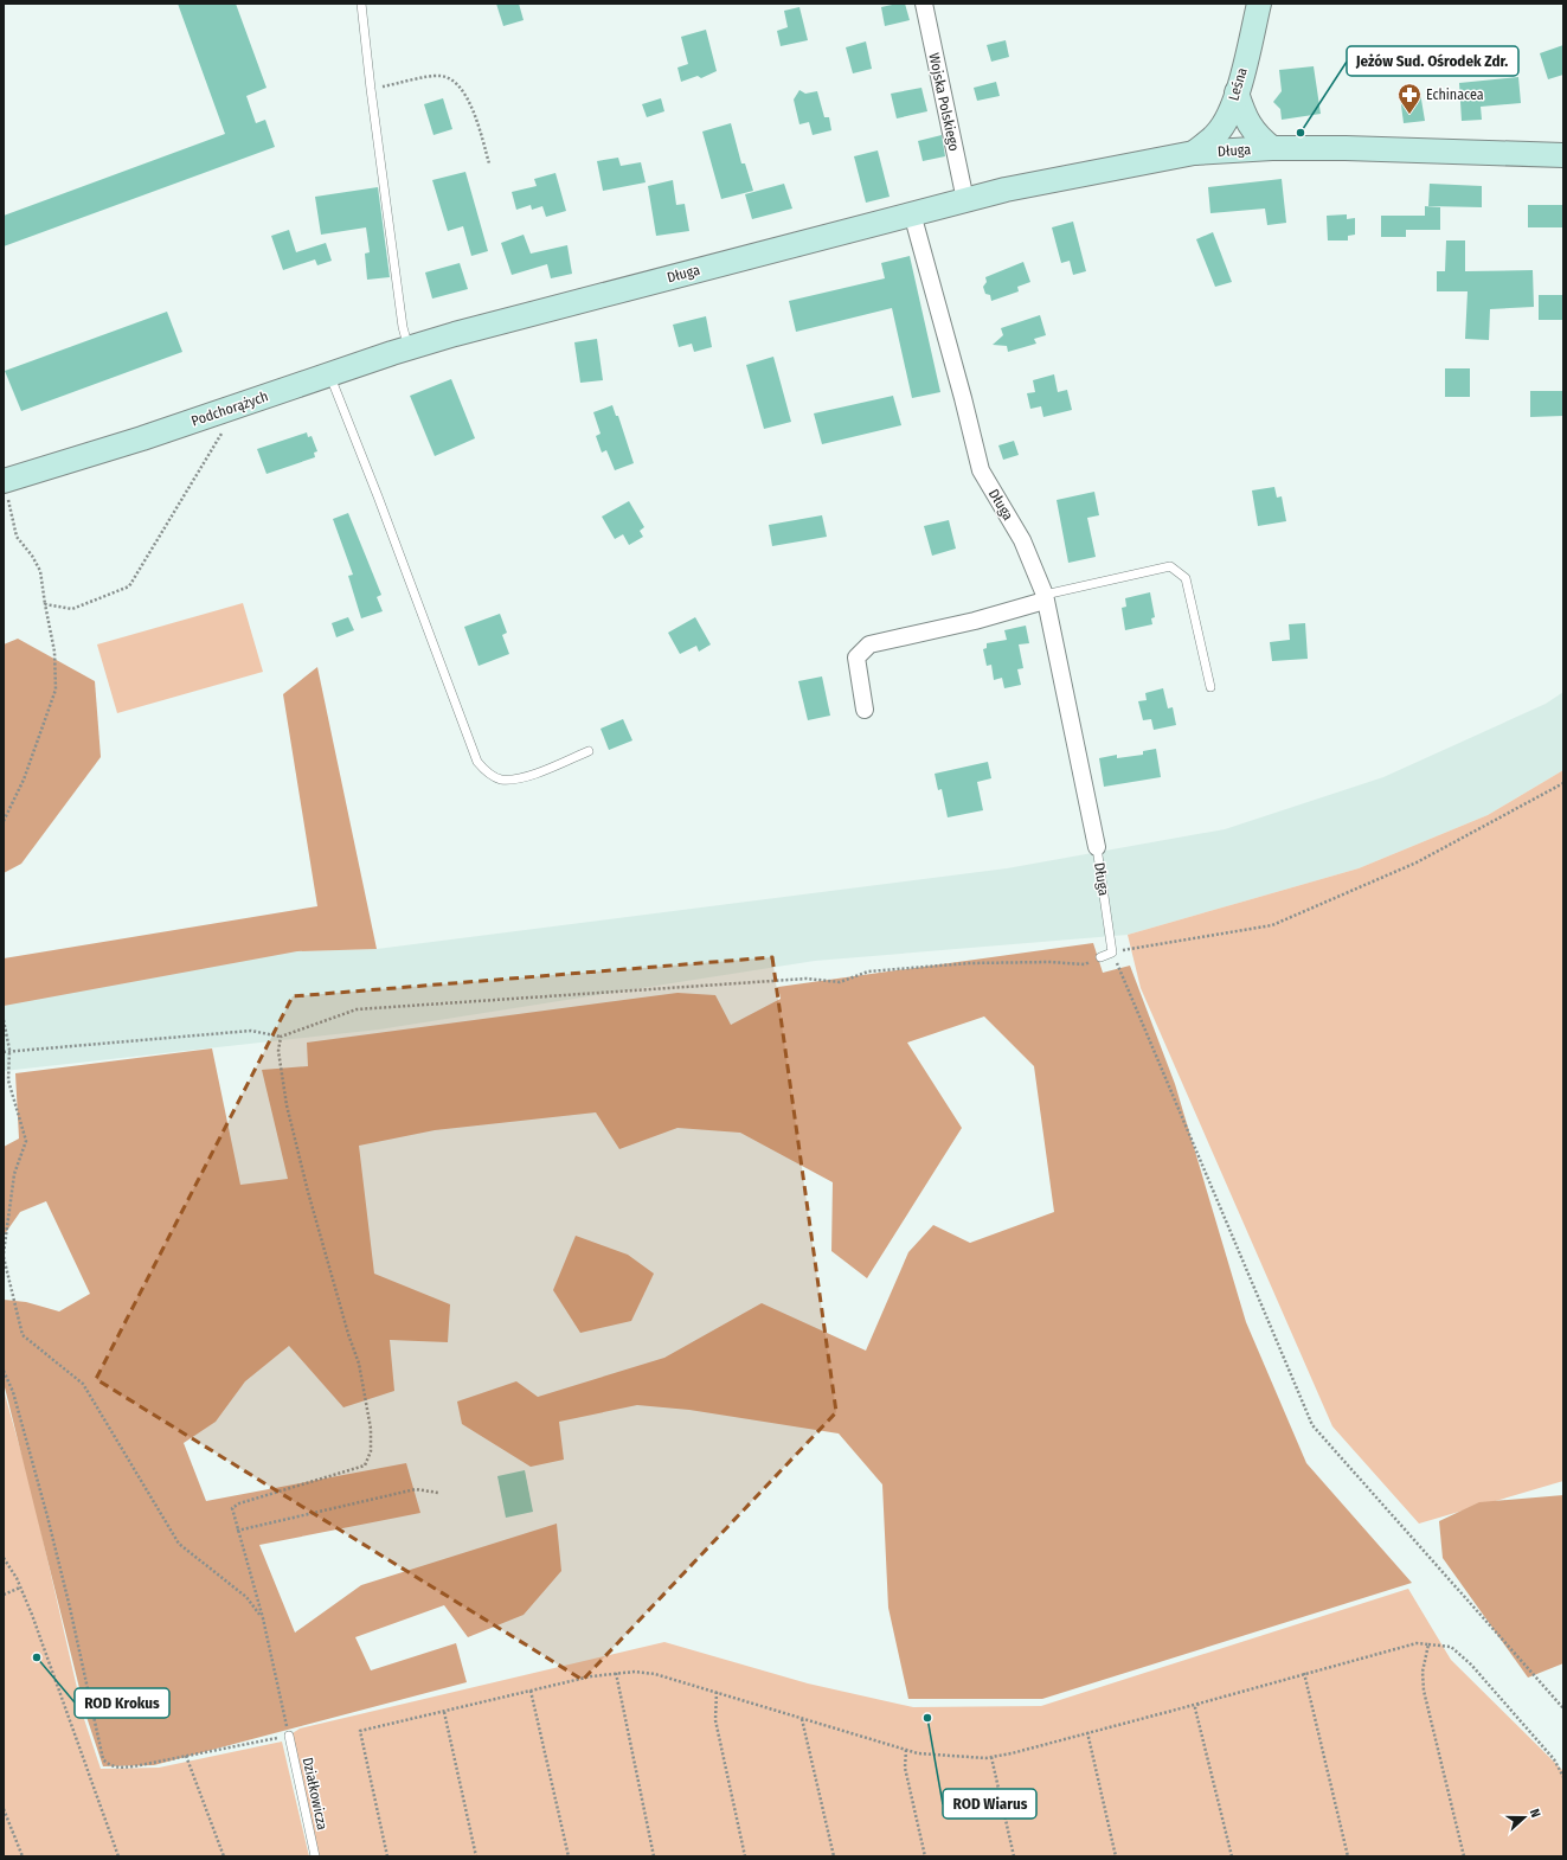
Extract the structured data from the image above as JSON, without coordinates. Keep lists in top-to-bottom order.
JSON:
{
  "streets": {
    "street": [
      "Leśna",
      "Wojska Polskiego",
      "Długa",
      "Podchorążych"
    ],
    "lane": ["Działkowicza"]
  },
  "crossings": [
    ["Leśna", "Długa"],
    ["Wojska Polskiego", "Długa"],
    ["Długa", "Podchorążych"]
  ],
  "places": {
    "pharmacy": ["Echinacea"],
    "other": ["Jeżów Sud. Ośrodek Zdr.", "ROD Krokus", "ROD Wiarus"]
  },
  "north": "right"
}
